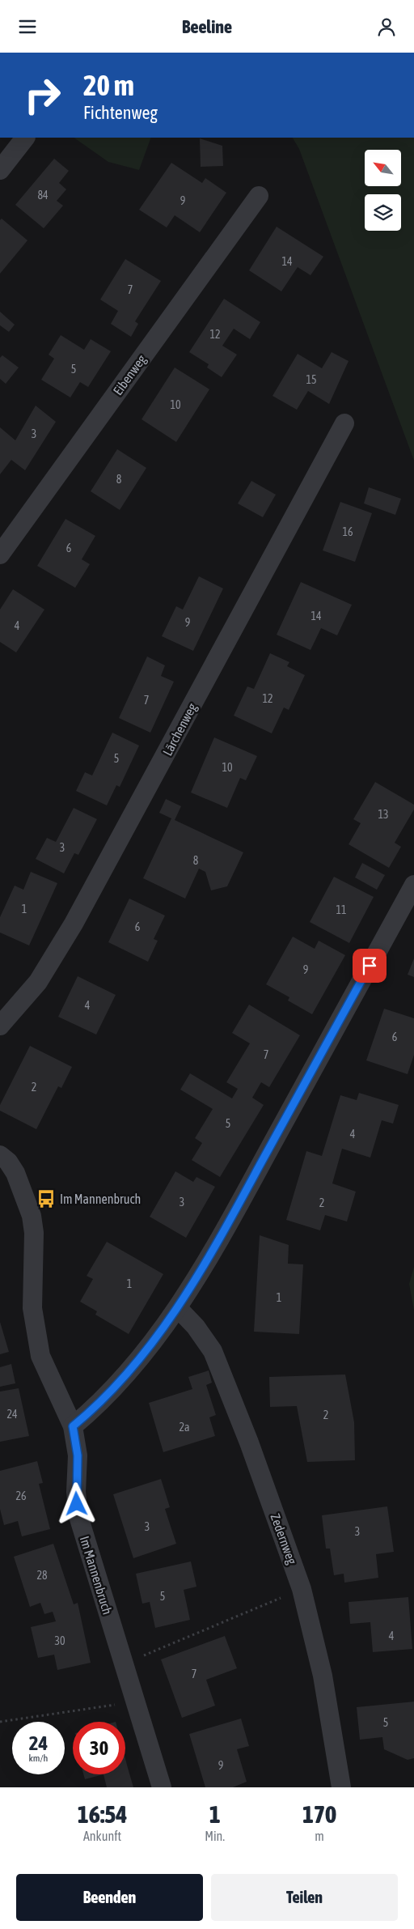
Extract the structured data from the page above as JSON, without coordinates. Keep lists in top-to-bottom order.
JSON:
{
  "streets": {
    "street": [
      "Eibenweg",
      "Lärchenweg",
      "Zedernweg",
      "Im Mannenbruch"
    ]
  },
  "places": {
    "bus stop": ["Im Mannenbruch"]
  },
  "house_numbers": [
    "84",
    "9",
    "14",
    "7",
    "12",
    "5",
    "15",
    "10",
    "3",
    "8",
    "16",
    "6",
    "14",
    "9",
    "4",
    "12",
    "7",
    "5",
    "10",
    "13",
    "3",
    "8",
    "1",
    "11",
    "6",
    "9",
    "4",
    "6",
    "7",
    "2",
    "5",
    "4",
    "3",
    "2",
    "1",
    "1",
    "24",
    "2",
    "2a",
    "26",
    "3",
    "3",
    "28",
    "5",
    "4",
    "30",
    "7",
    "5",
    "9"
  ],
  "north": "top left",
  "page": {
    "header": "Beeline",
    "turn": ["20 m", "Fichtenweg"],
    "speed": "24 km/h",
    "limit": "30",
    "eta": [
      "16:54",
      "Ankunft",
      "1",
      "Min.",
      "170",
      "m"
    ],
    "buttons": ["Beenden", "Teilen"]
  }
}
